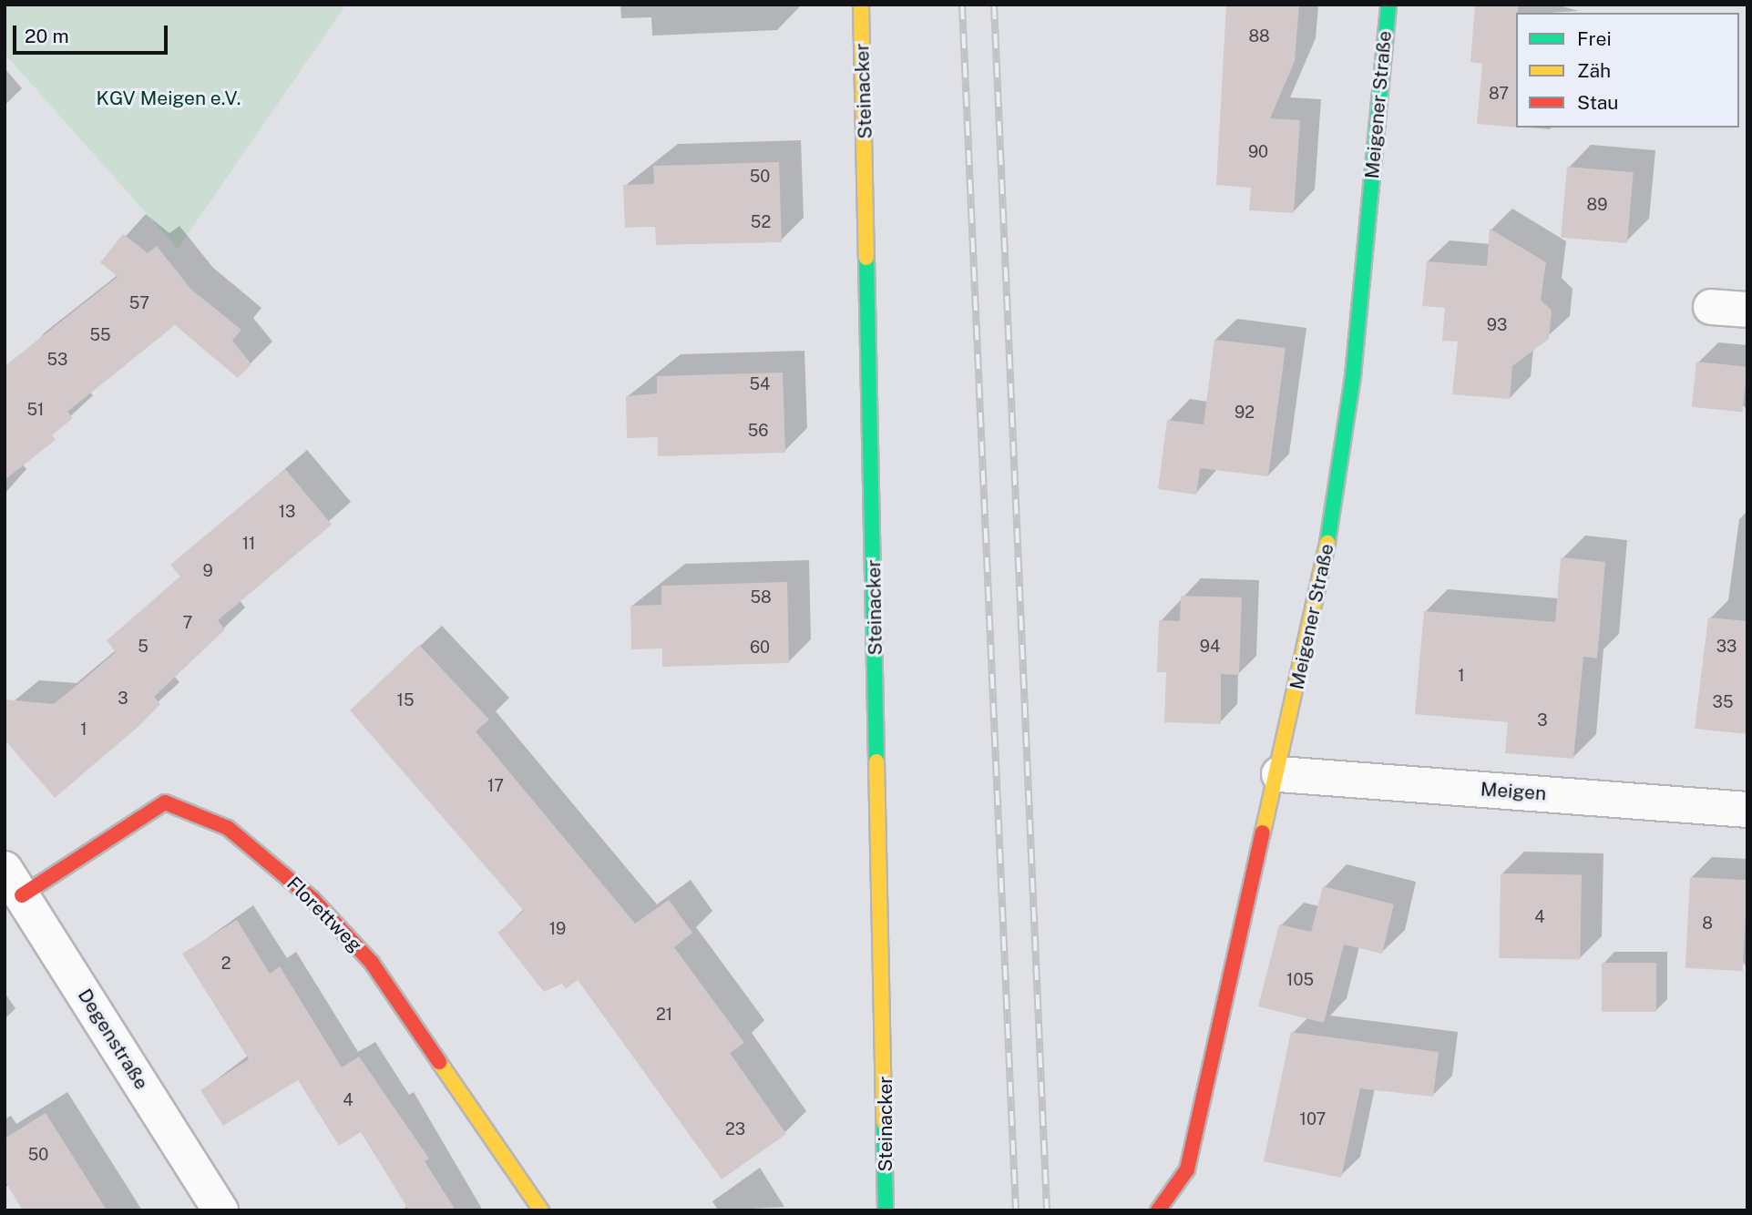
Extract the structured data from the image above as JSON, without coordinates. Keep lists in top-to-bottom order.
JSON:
{
  "streets": {
    "street": [
      "Steinacker",
      "Meigener Straße",
      "Meigen",
      "Florettweg",
      "Degenstraße"
    ]
  },
  "crossings": [
    ["Meigener Straße", "Meigen"],
    ["Florettweg", "Degenstraße"]
  ],
  "parks": ["KGV Meigen e.V."],
  "house_numbers": [
    "88",
    "87",
    "90",
    "50",
    "89",
    "52",
    "57",
    "93",
    "55",
    "53",
    "54",
    "51",
    "92",
    "56",
    "13",
    "11",
    "9",
    "58",
    "7",
    "5",
    "94",
    "33",
    "60",
    "1",
    "3",
    "15",
    "35",
    "3",
    "1",
    "17",
    "4",
    "8",
    "19",
    "2",
    "105",
    "21",
    "4",
    "107",
    "23",
    "50"
  ],
  "legend": ["Frei", "Zäh", "Stau"],
  "scale_bar": "20 m"
}
